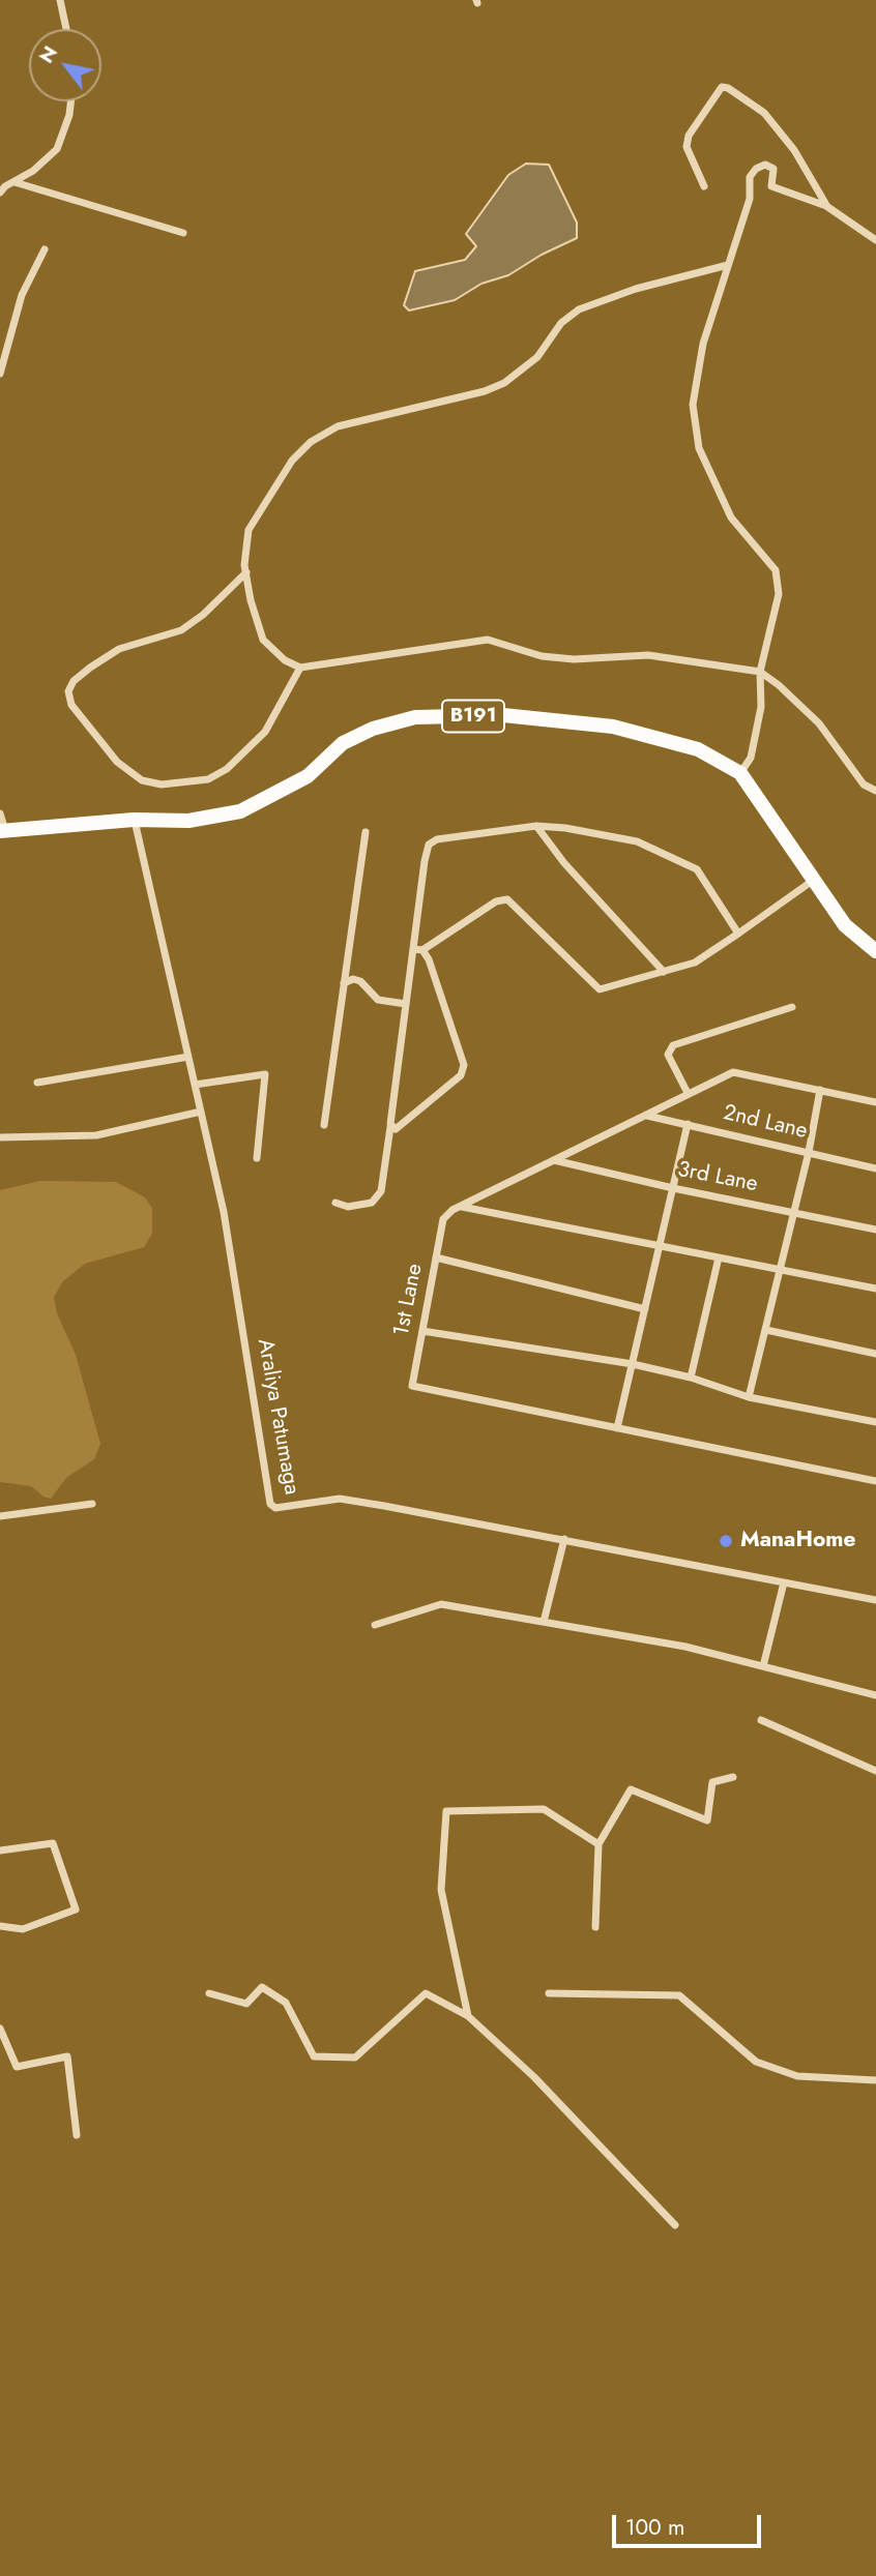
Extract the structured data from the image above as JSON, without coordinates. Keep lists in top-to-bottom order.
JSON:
{
  "streets": {
    "main road": ["B191"],
    "street": [
      "2nd Lane",
      "3rd Lane",
      "1st Lane",
      "Araliya Patumaga"
    ]
  },
  "crossings": [
    ["B191", "Araliya Patumaga"],
    ["2nd Lane", "1st Lane"],
    ["3rd Lane", "1st Lane"]
  ],
  "places": ["ManaHome"],
  "scale_bar": "100 m",
  "north": "top left"
}
